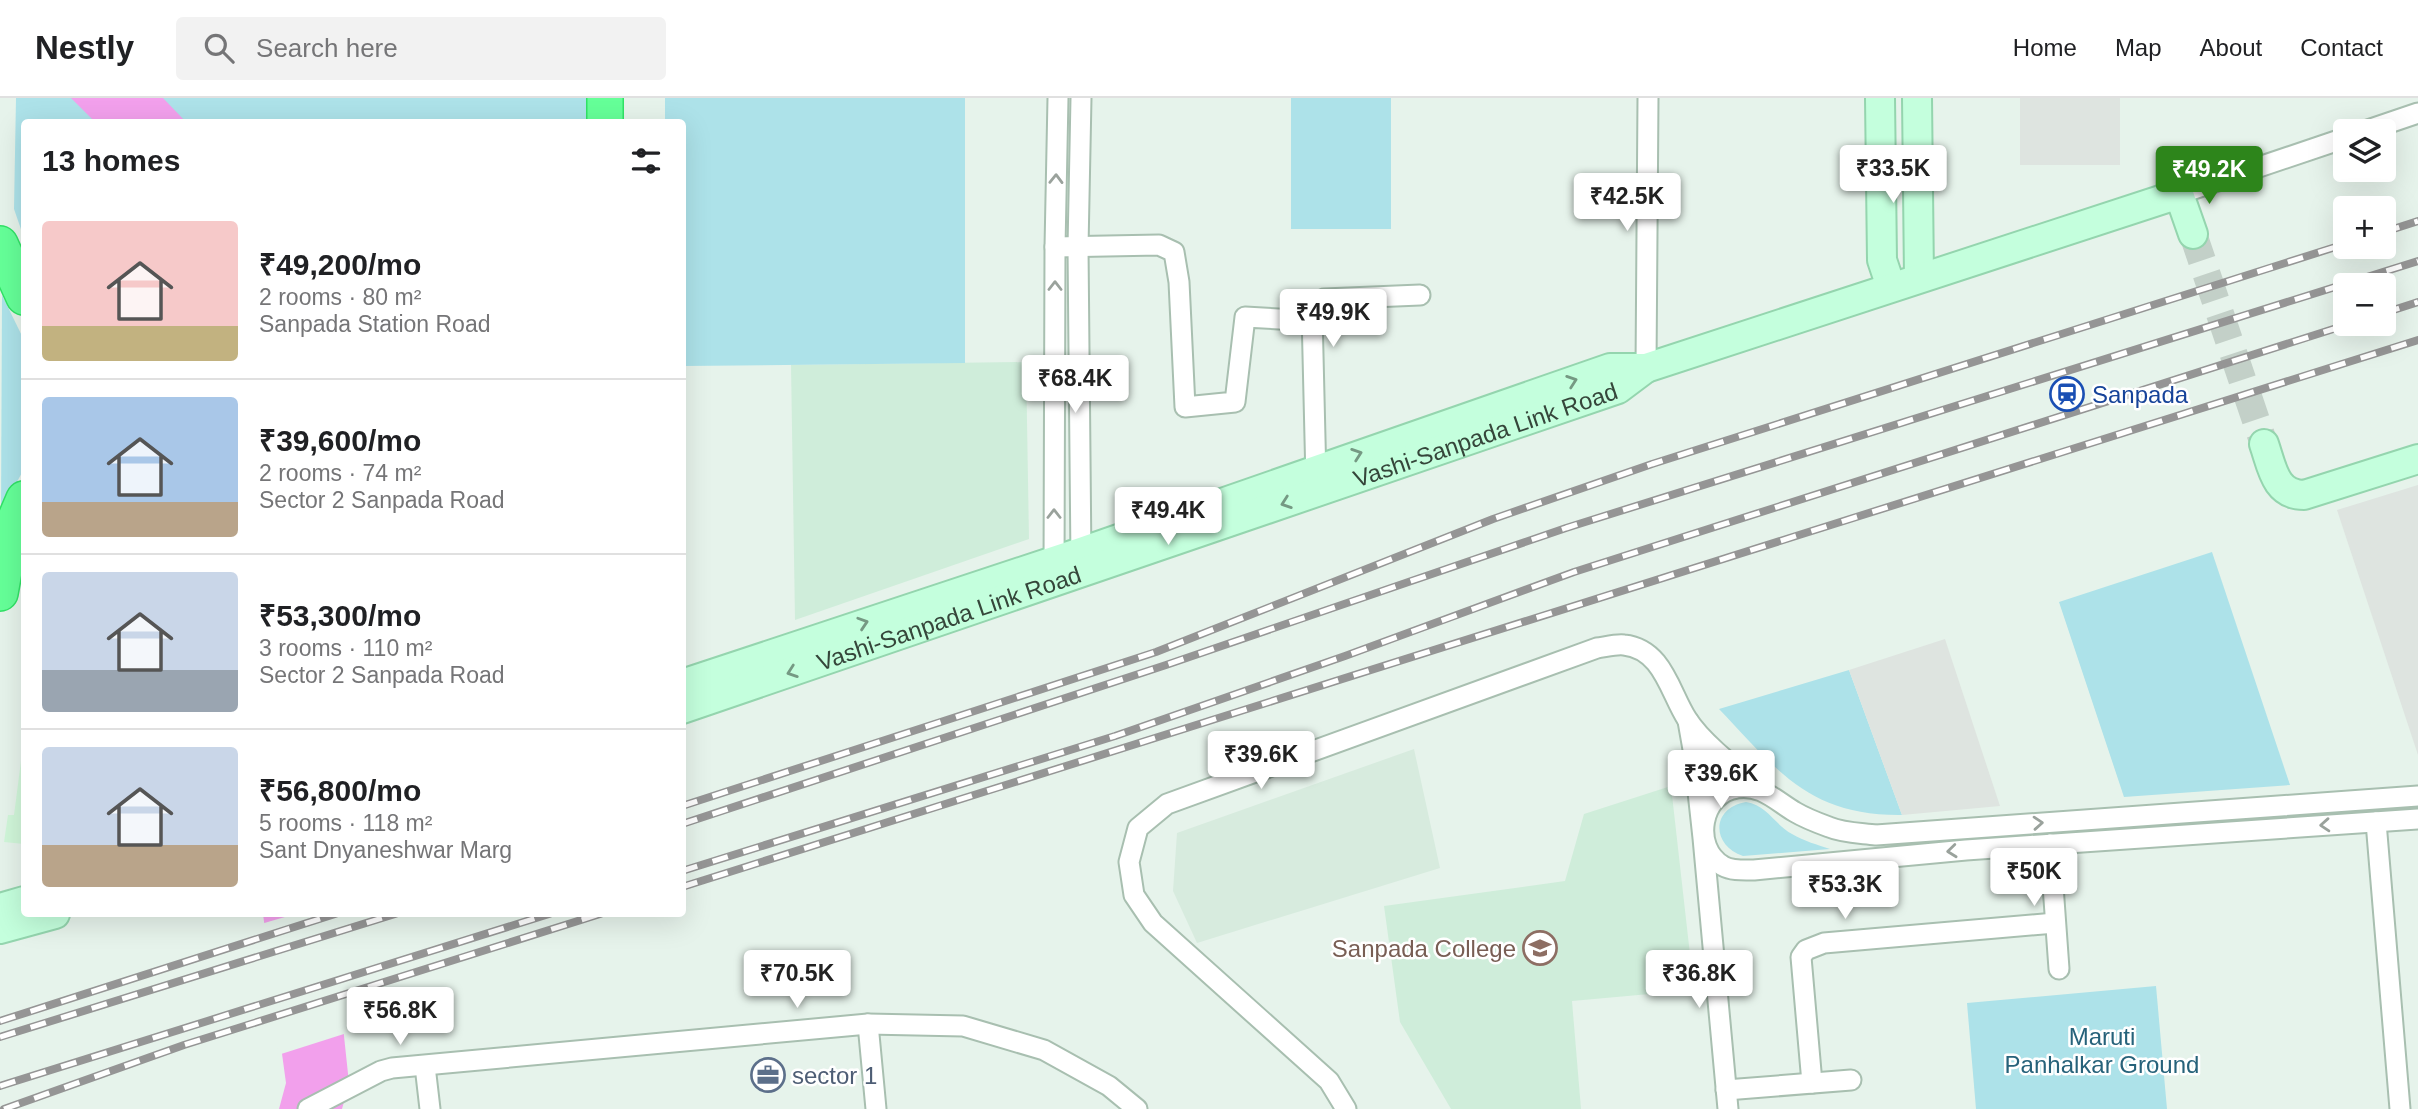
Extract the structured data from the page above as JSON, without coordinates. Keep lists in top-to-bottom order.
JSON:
{
  "streets": {
    "main road": ["Vashi-Sanpada Link Road"]
  },
  "parks": ["Maruti Panhalkar Ground"],
  "places": {
    "station": ["Sanpada"],
    "school or university": ["Sanpada College"],
    "office": ["sector 1"]
  },
  "page": {
    "header": "Nestly",
    "search": "Search here",
    "nav": [
      "Home",
      "Map",
      "About",
      "Contact"
    ],
    "map_buttons": ["+", "−"],
    "heading": "13 homes",
    "price": [
      "₹33.5K",
      "₹49.2K",
      "₹42.5K",
      "₹49.9K",
      "₹68.4K",
      "₹49.4K",
      "₹39.6K",
      "₹39.6K",
      "₹50K",
      "₹53.3K",
      "₹70.5K",
      "₹36.8K",
      "₹56.8K"
    ],
    "list": [
      {
        "name": "₹49,200/mo",
        "note": "2 rooms · 80 m² · Sanpada Station Road"
      },
      {
        "name": "₹39,600/mo",
        "note": "2 rooms · 74 m² · Sector 2 Sanpada Road"
      },
      {
        "name": "₹53,300/mo",
        "note": "3 rooms · 110 m² · Sector 2 Sanpada Road"
      },
      {
        "name": "₹56,800/mo",
        "note": "5 rooms · 118 m² · Sant Dnyaneshwar Marg"
      }
    ]
  }
}
